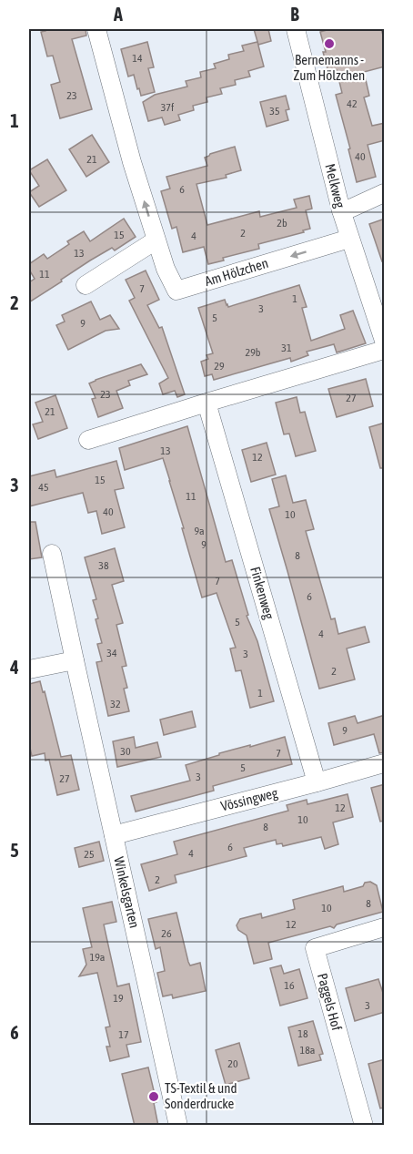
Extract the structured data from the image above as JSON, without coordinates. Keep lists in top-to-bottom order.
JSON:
{
  "streets": {
    "street": [
      "Melkweg",
      "Am Hölzchen",
      "Finkenweg",
      "Vössingweg",
      "Winkelsgarten",
      "Paggels Hof"
    ]
  },
  "crossings": [
    ["Melkweg", "Am Hölzchen"],
    ["Finkenweg", "Vössingweg"],
    ["Vössingweg", "Winkelsgarten"]
  ],
  "places": ["Bernemanns - Zum Hölzchen", "TS-Textil & und Sonderdrucke"],
  "house_numbers": [
    "14",
    "23",
    "42",
    "37f",
    "35",
    "40",
    "21",
    "6",
    "2b",
    "2",
    "15",
    "4",
    "13",
    "11",
    "7",
    "1",
    "3",
    "5",
    "9",
    "31",
    "29b",
    "29",
    "23",
    "27",
    "21",
    "13",
    "12",
    "15",
    "45",
    "11",
    "40",
    "10",
    "9a",
    "9",
    "8",
    "38",
    "7",
    "6",
    "5",
    "4",
    "34",
    "3",
    "2",
    "1",
    "32",
    "9",
    "30",
    "7",
    "5",
    "3",
    "27",
    "12",
    "10",
    "8",
    "6",
    "4",
    "25",
    "2",
    "8",
    "10",
    "12",
    "26",
    "19a",
    "16",
    "19",
    "3",
    "18",
    "17",
    "18a",
    "20"
  ],
  "grid": {
    "columns": ["A", "B"],
    "rows": [
      "1",
      "2",
      "3",
      "4",
      "5",
      "6"
    ]
  }
}
